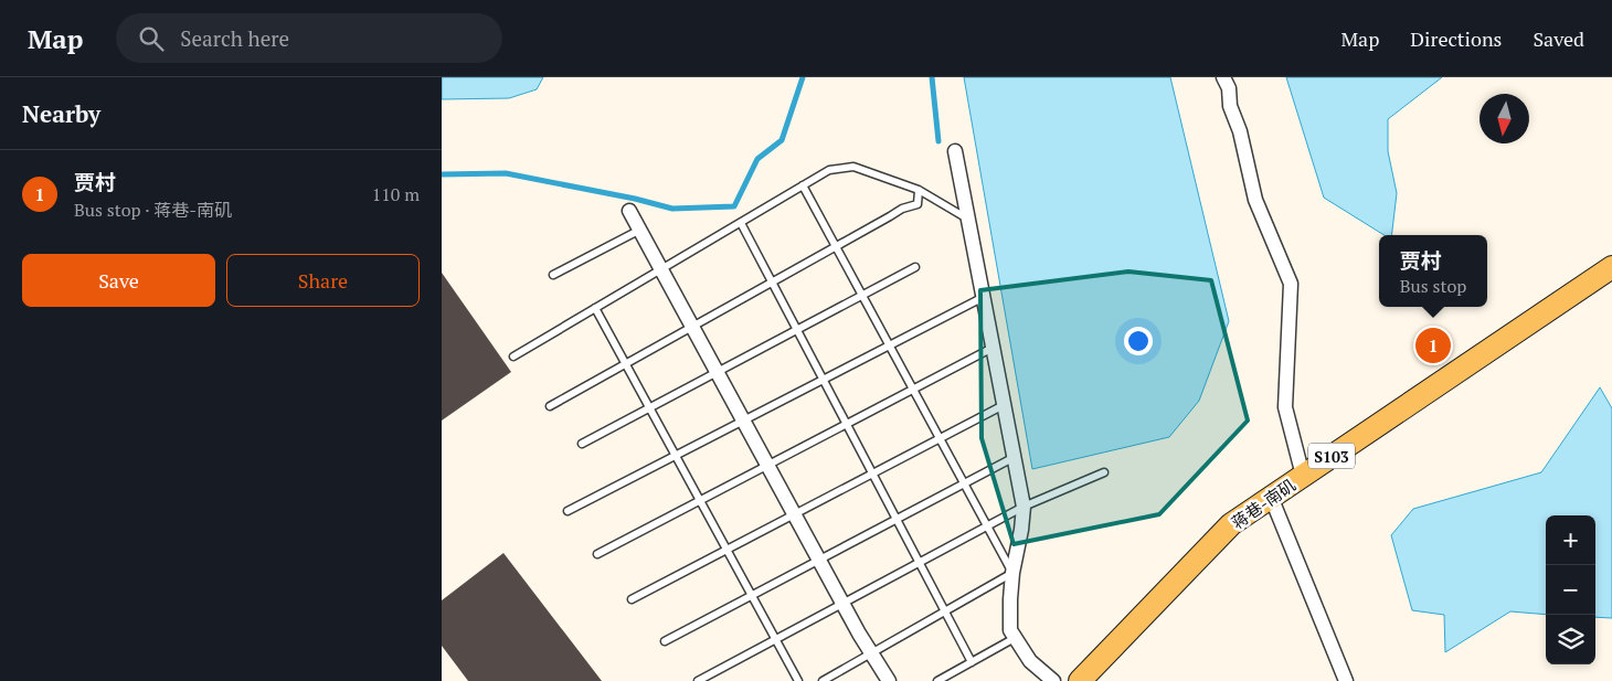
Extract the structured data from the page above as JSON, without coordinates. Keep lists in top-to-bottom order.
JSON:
{
  "streets": {
    "main road": ["S103", "蒋巷-南矶"]
  },
  "north": "bottom",
  "page": {
    "header": "Map",
    "search": "Search here",
    "nav": ["Map", "Directions", "Saved"],
    "heading": "Nearby",
    "list": [
      {
        "mark": "1",
        "name": "贾村",
        "note": "Bus stop · 蒋巷-南矶",
        "value": "110 m"
      }
    ],
    "popup": ["贾村", "Bus stop"],
    "buttons": ["Save", "Share"],
    "pins": "1",
    "map_buttons": ["+", "−"]
  }
}
